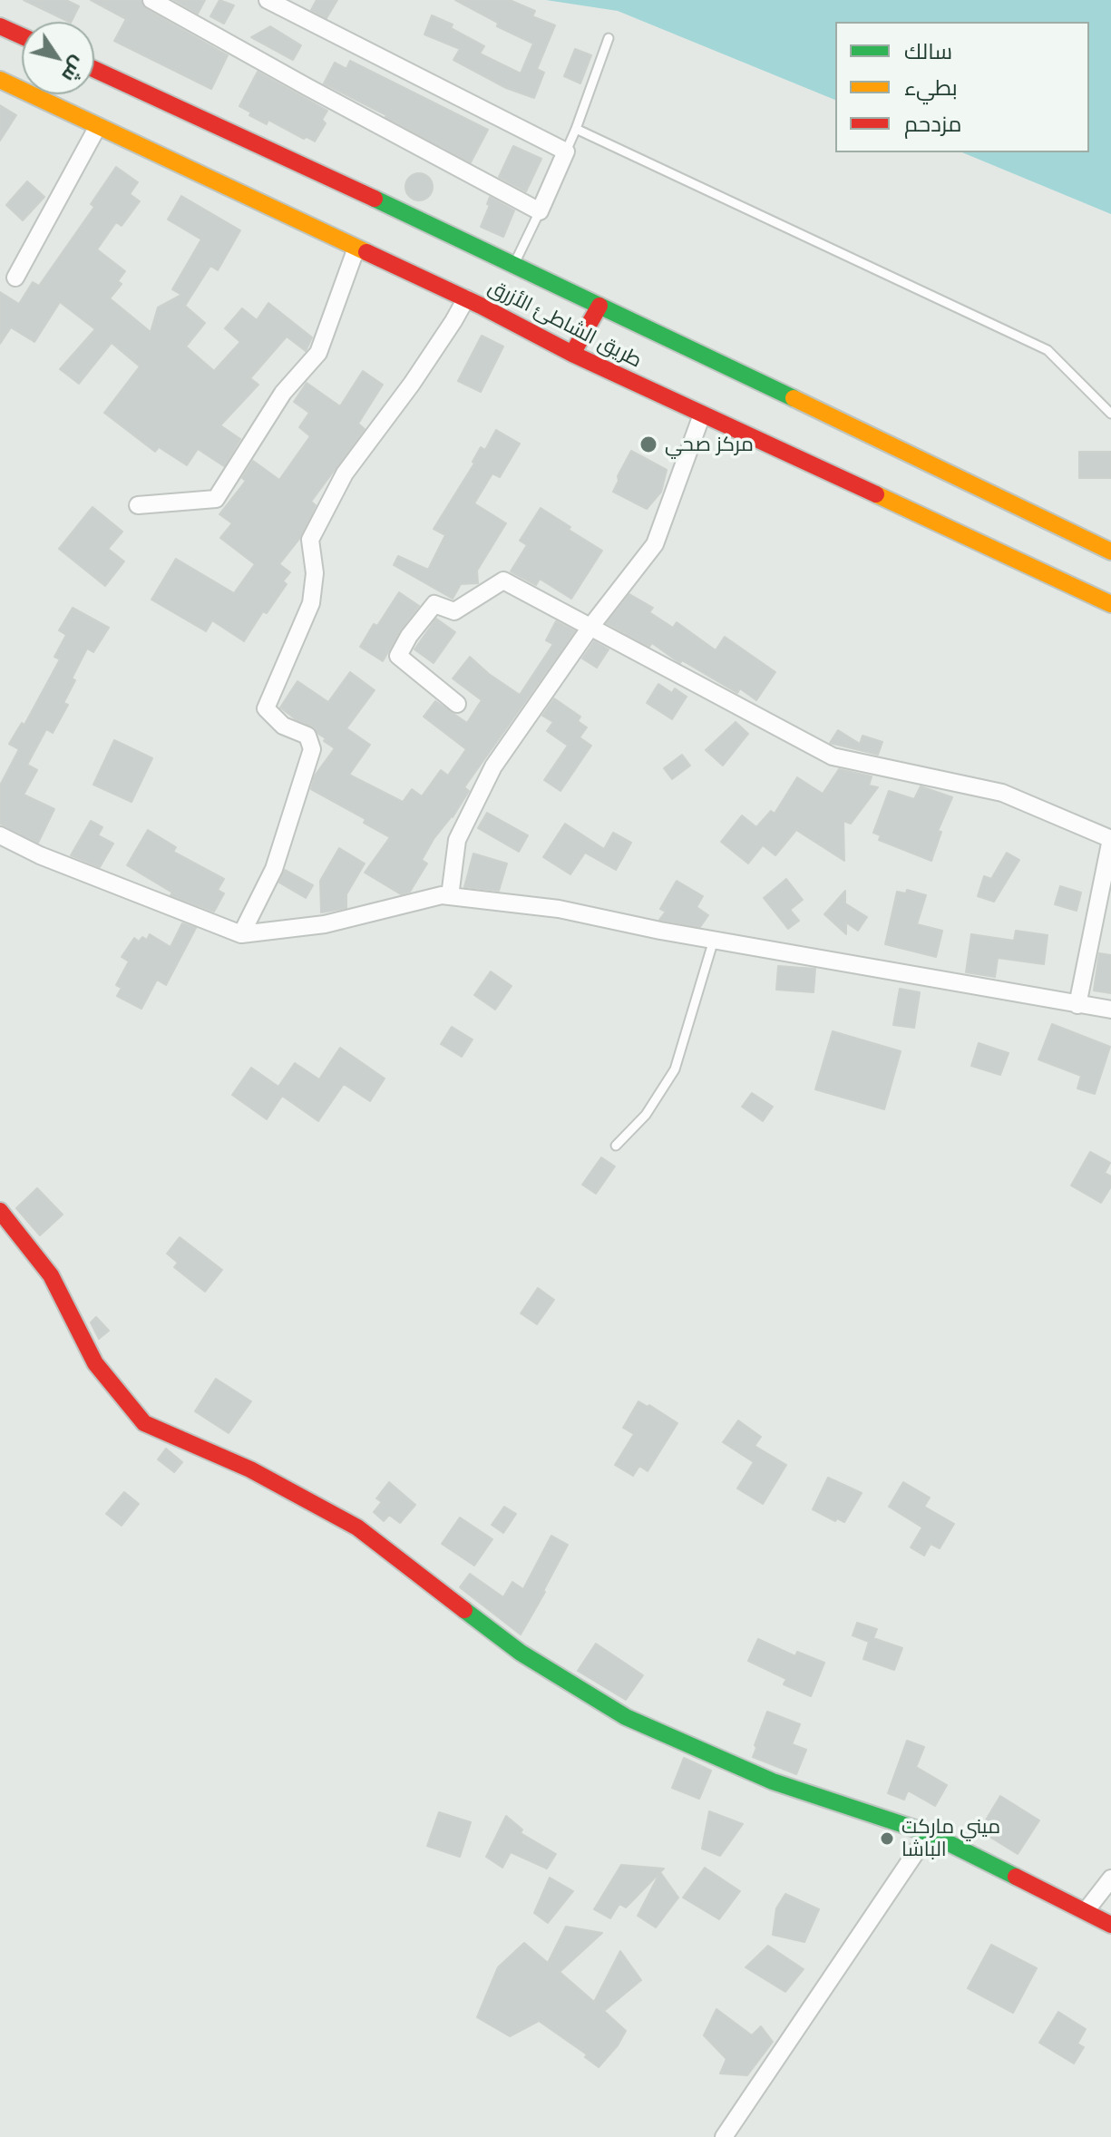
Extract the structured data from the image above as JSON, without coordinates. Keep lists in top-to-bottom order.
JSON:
{
  "streets": {
    "main road": ["طريق الشاطئ الأزرق"]
  },
  "places": ["مركز صحي", "ميني ماركت الباشا"],
  "legend": ["سالك", "بطيء", "مزدحم"],
  "north": "bottom right"
}
